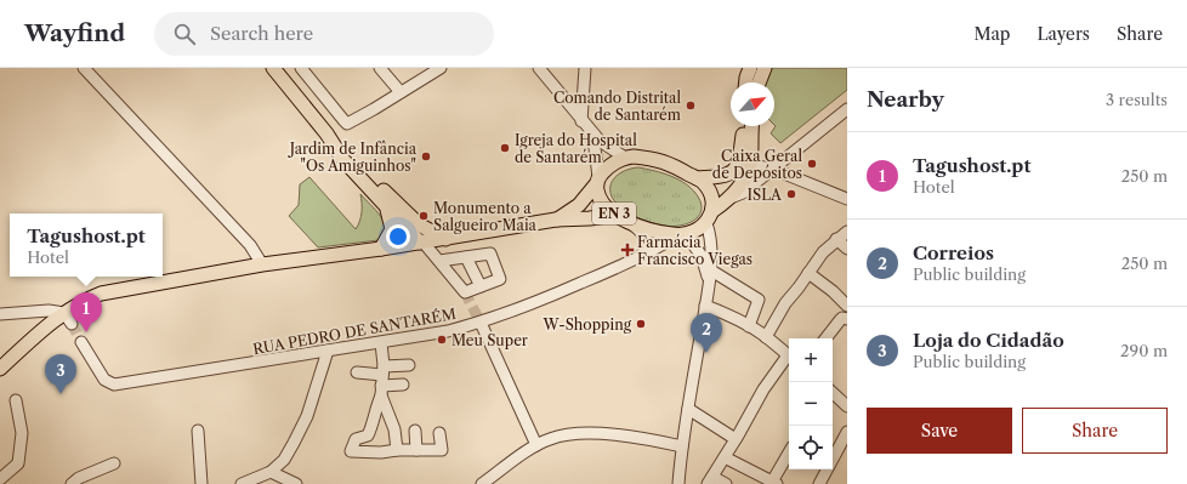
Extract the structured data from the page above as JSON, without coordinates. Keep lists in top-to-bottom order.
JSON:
{
  "streets": {
    "main road": ["EN 3"],
    "street": ["RUA PEDRO DE SANTARÉM"]
  },
  "crossings": [
    ["EN 3", "RUA PEDRO DE SANTARÉM"]
  ],
  "places": {
    "other": [
      "Comando Distrital de Santarém",
      "Igreja do Hospital de Santarém",
      "Jardim de Infância \"Os Amiguinhos\"",
      "Caixa Geral de Depósitos",
      "ISLA",
      "Monumento a Salgueiro Maia",
      "W-Shopping",
      "Meu Super"
    ],
    "health": ["Farmácia Francisco Viegas"]
  },
  "north": "top right",
  "page": {
    "header": "Wayfind",
    "search": "Search here",
    "nav": ["Map", "Layers", "Share"],
    "heading": ["Nearby", "3 results"],
    "list": [
      {
        "mark": "1",
        "name": "Tagushost.pt",
        "note": "Hotel",
        "value": "250 m"
      },
      {
        "mark": "2",
        "name": "Correios",
        "note": "Public building",
        "value": "250 m"
      },
      {
        "mark": "3",
        "name": "Loja do Cidadão",
        "note": "Public building",
        "value": "290 m"
      }
    ],
    "popup": ["Tagushost.pt", "Hotel"],
    "pins": ["1", "2", "3"],
    "map_buttons": ["+", "−"],
    "buttons": ["Save", "Share"]
  }
}
